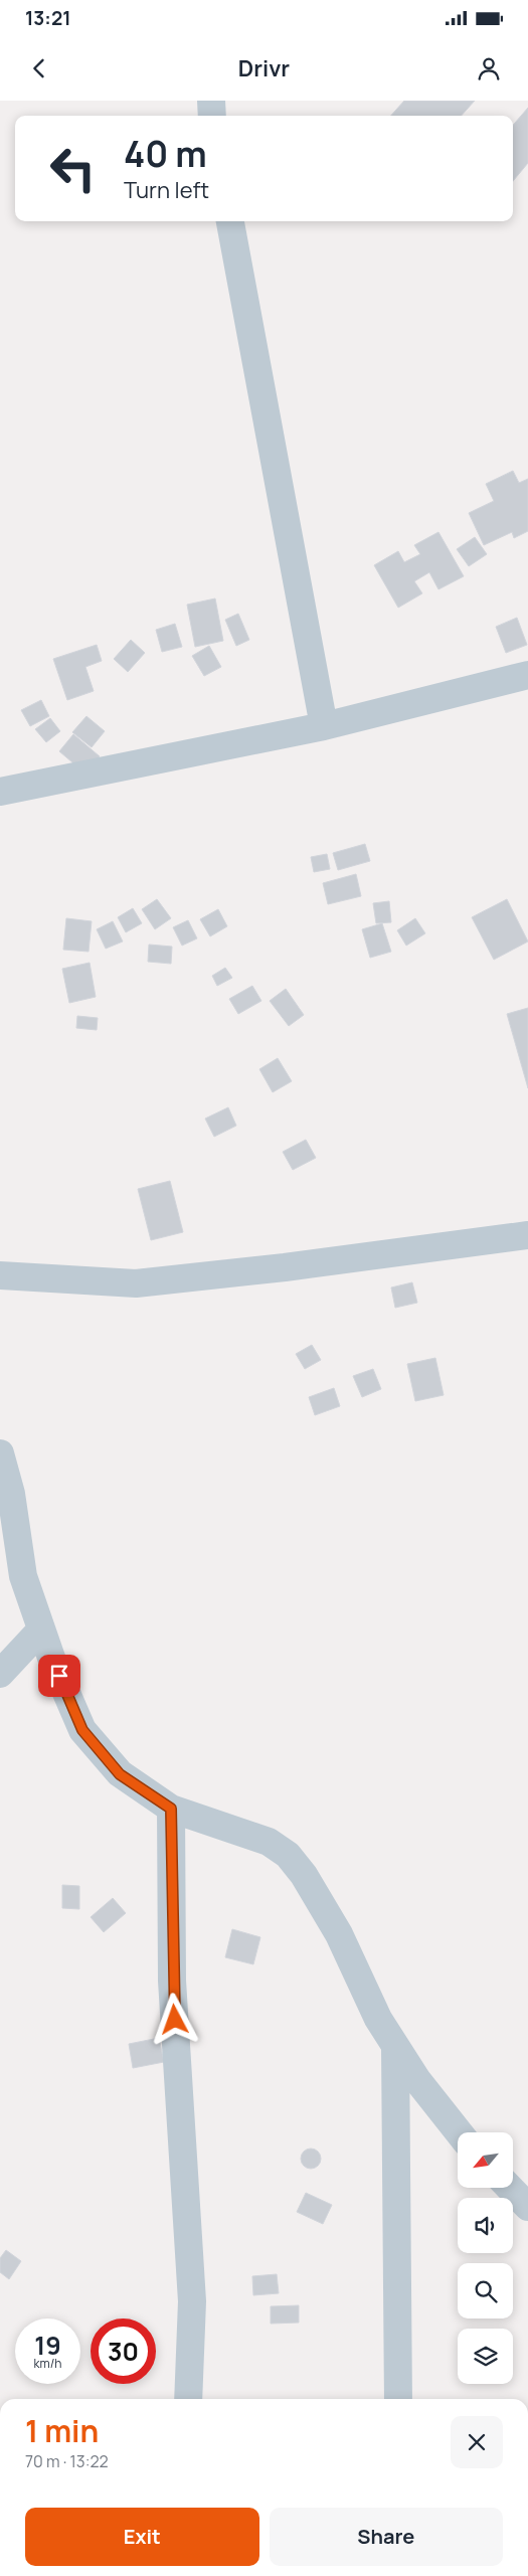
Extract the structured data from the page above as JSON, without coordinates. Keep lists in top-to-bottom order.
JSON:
{
  "north": "bottom left",
  "page": {
    "status": "13:21",
    "header": "Drivr",
    "turn": ["40 m", "Turn left"],
    "speed": "19 km/h",
    "limit": "30",
    "heading": ["1 min", "70 m · 13:22"],
    "buttons": ["Exit", "Share"]
  }
}
